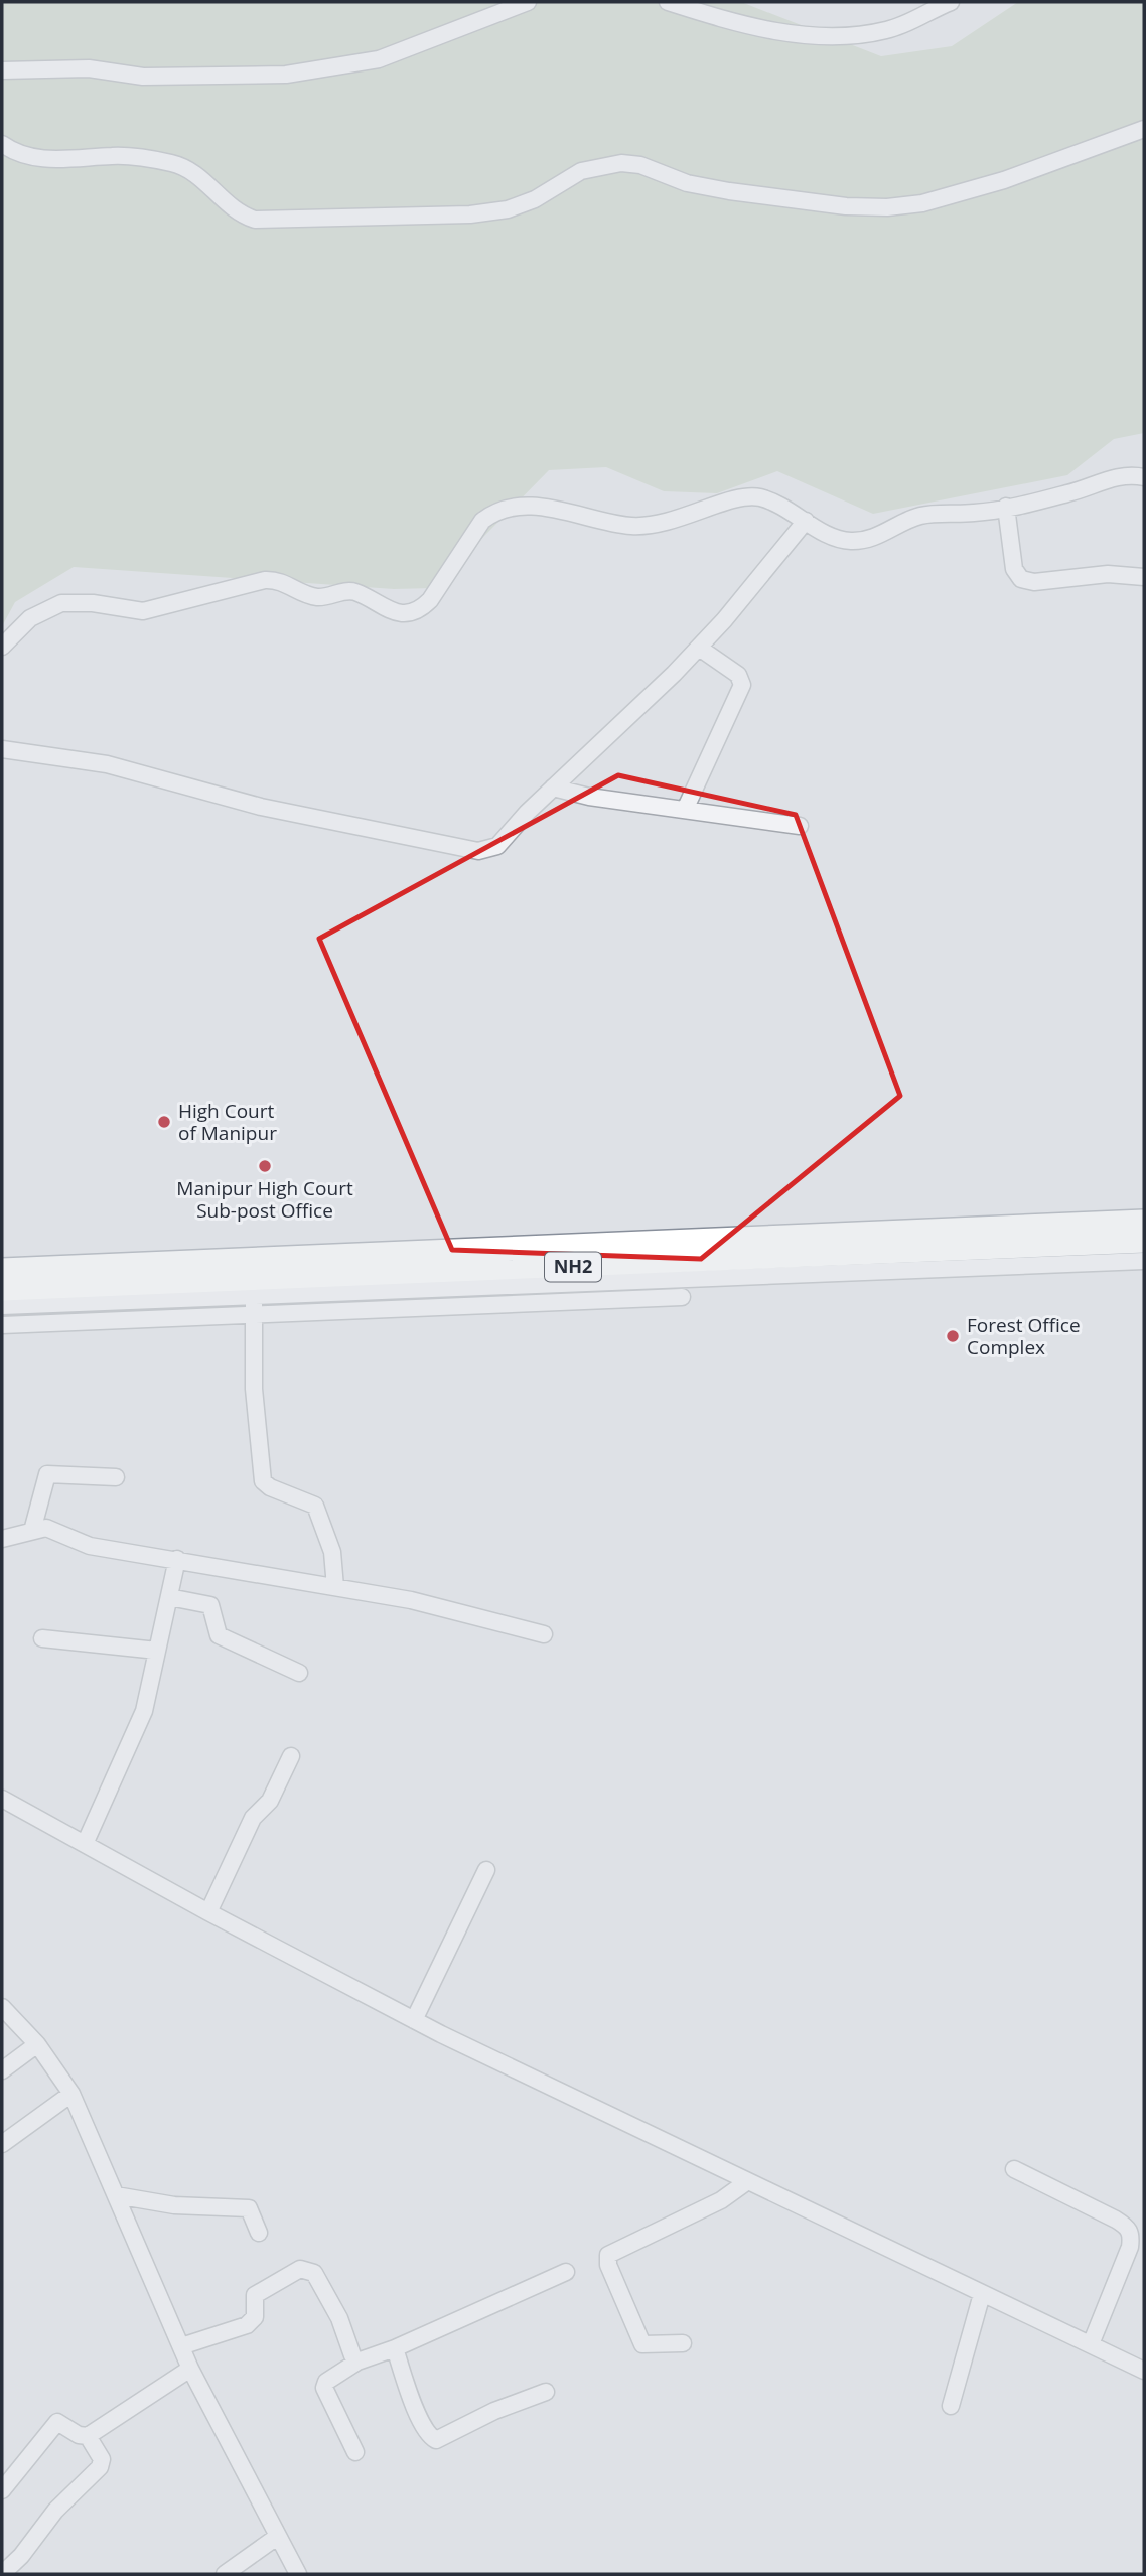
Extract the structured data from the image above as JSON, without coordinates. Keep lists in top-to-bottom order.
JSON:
{
  "streets": {
    "highway": ["NH2"]
  },
  "places": ["High Court of Manipur", "Manipur High Court Sub-post Office", "Forest Office Complex"]
}
